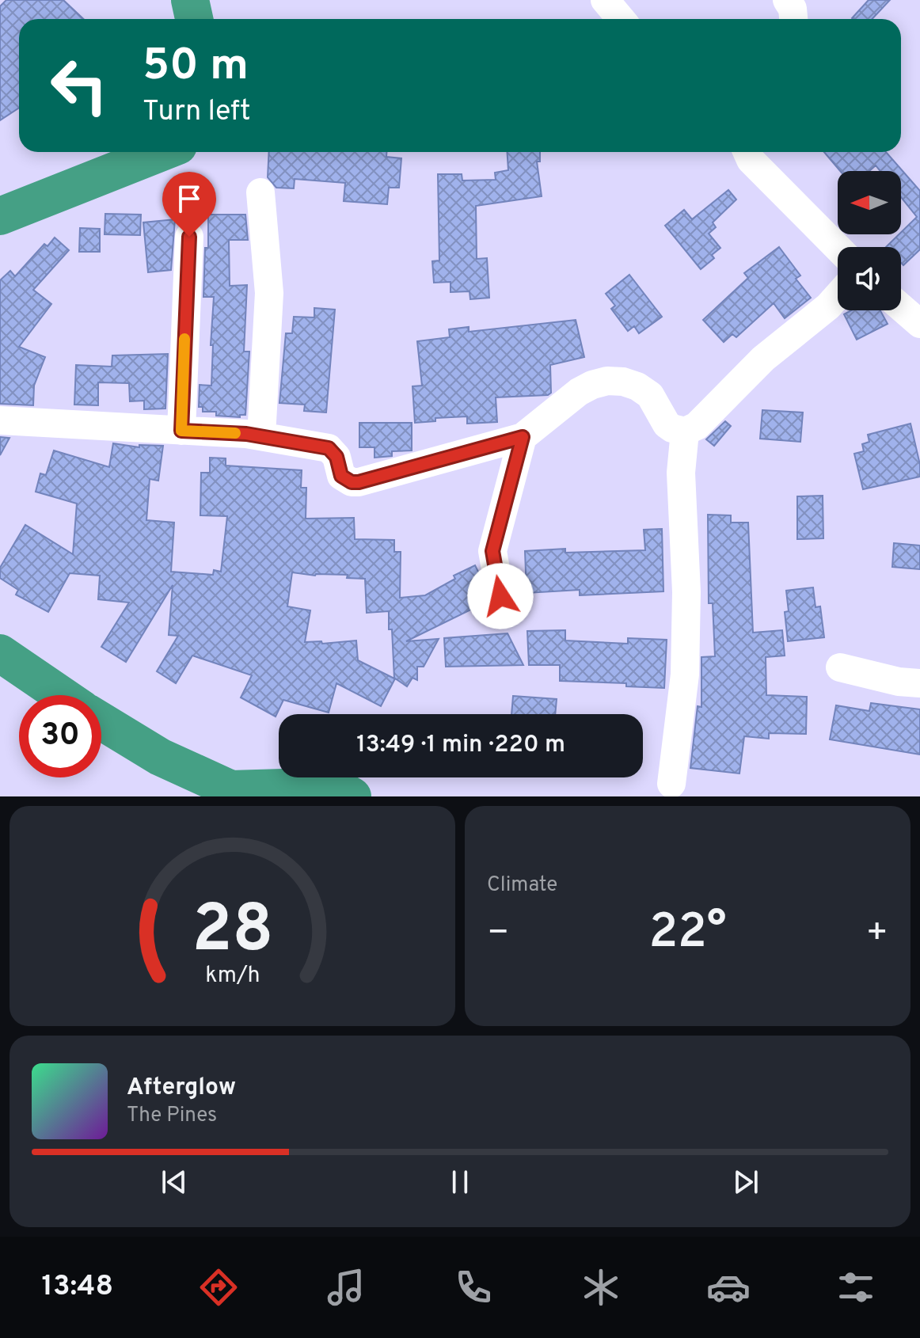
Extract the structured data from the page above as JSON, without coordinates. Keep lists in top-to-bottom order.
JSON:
{
  "north": "left",
  "page": {
    "turn": ["50 m", "Turn left"],
    "limit": "30",
    "trip": "13:49 · 1 min · 220 m",
    "tile": "Climate",
    "heat": ["−", "22°", "+"],
    "song": ["Afterglow", "The Pines"],
    "tabs": "13:48",
    "gauge": ["28", "km/h"]
  }
}
